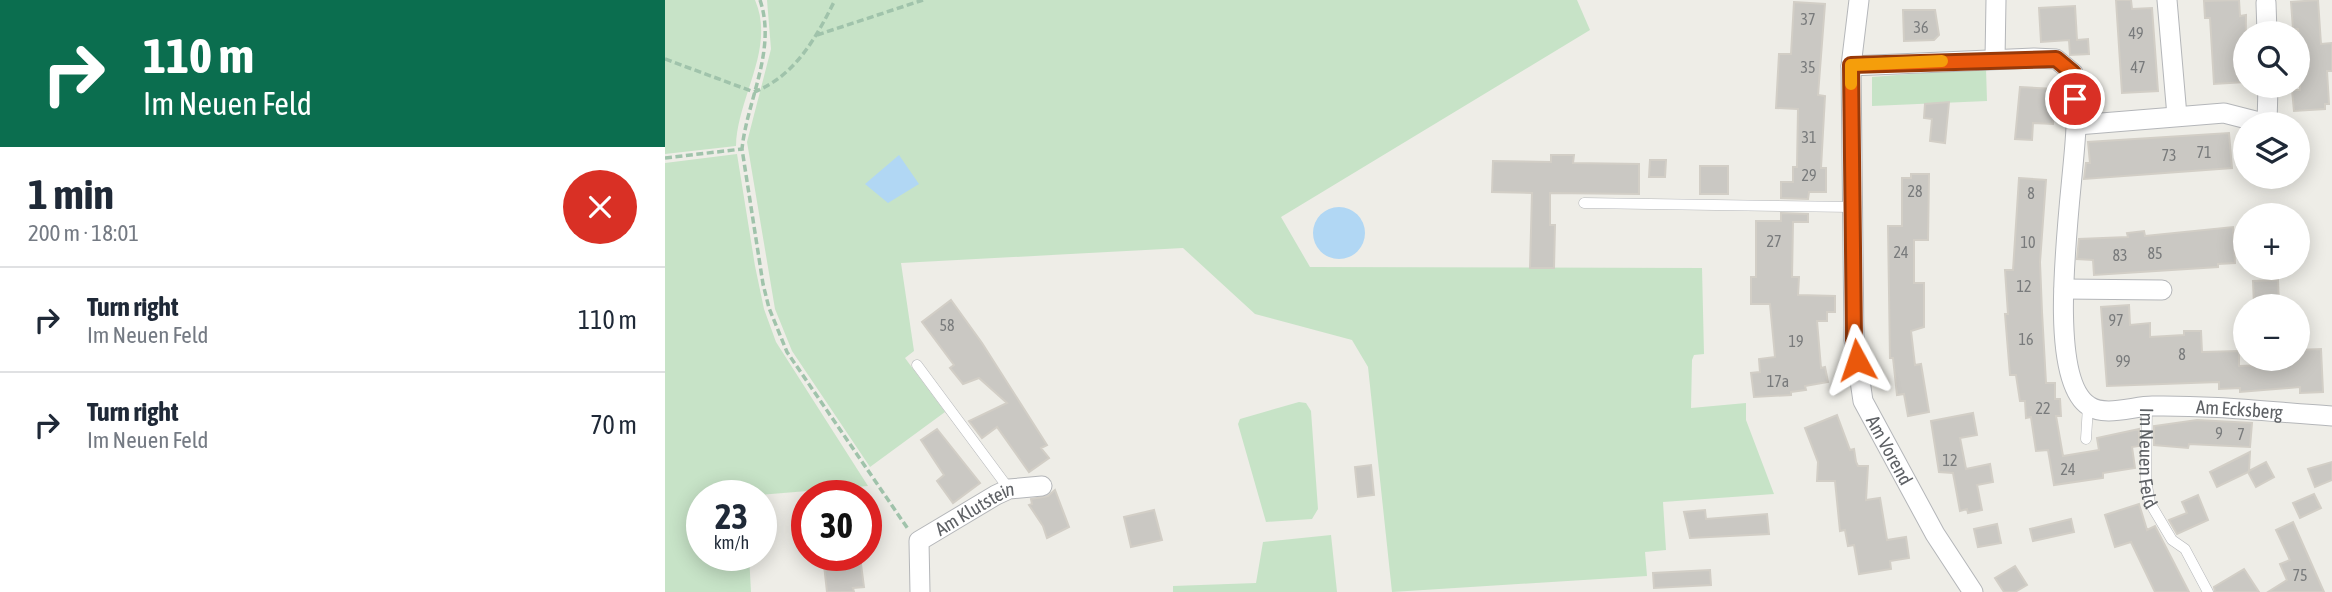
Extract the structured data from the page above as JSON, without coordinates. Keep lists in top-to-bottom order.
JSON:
{
  "streets": {
    "street": [
      "Am Ecksberg",
      "Am Vorend",
      "Im Neuen Feld",
      "Am Klutstein"
    ]
  },
  "crossings": [
    ["Am Ecksberg", "Im Neuen Feld"]
  ],
  "house_numbers": [
    "37",
    "36",
    "49",
    "35",
    "47",
    "31",
    "71",
    "73",
    "29",
    "28",
    "8",
    "27",
    "10",
    "24",
    "85",
    "83",
    "12",
    "97",
    "58",
    "16",
    "19",
    "8",
    "99",
    "17a",
    "22",
    "9",
    "7",
    "12",
    "24",
    "75"
  ],
  "page": {
    "turn": ["110 m", "Im Neuen Feld"],
    "map_buttons": ["+", "−"],
    "heading": ["1 min", "200 m · 18:01"],
    "list": [
      {
        "name": "Turn right",
        "note": "Im Neuen Feld",
        "value": "110 m"
      },
      {
        "name": "Turn right",
        "note": "Im Neuen Feld",
        "value": "70 m"
      }
    ],
    "speed": "23 km/h",
    "limit": "30"
  }
}
